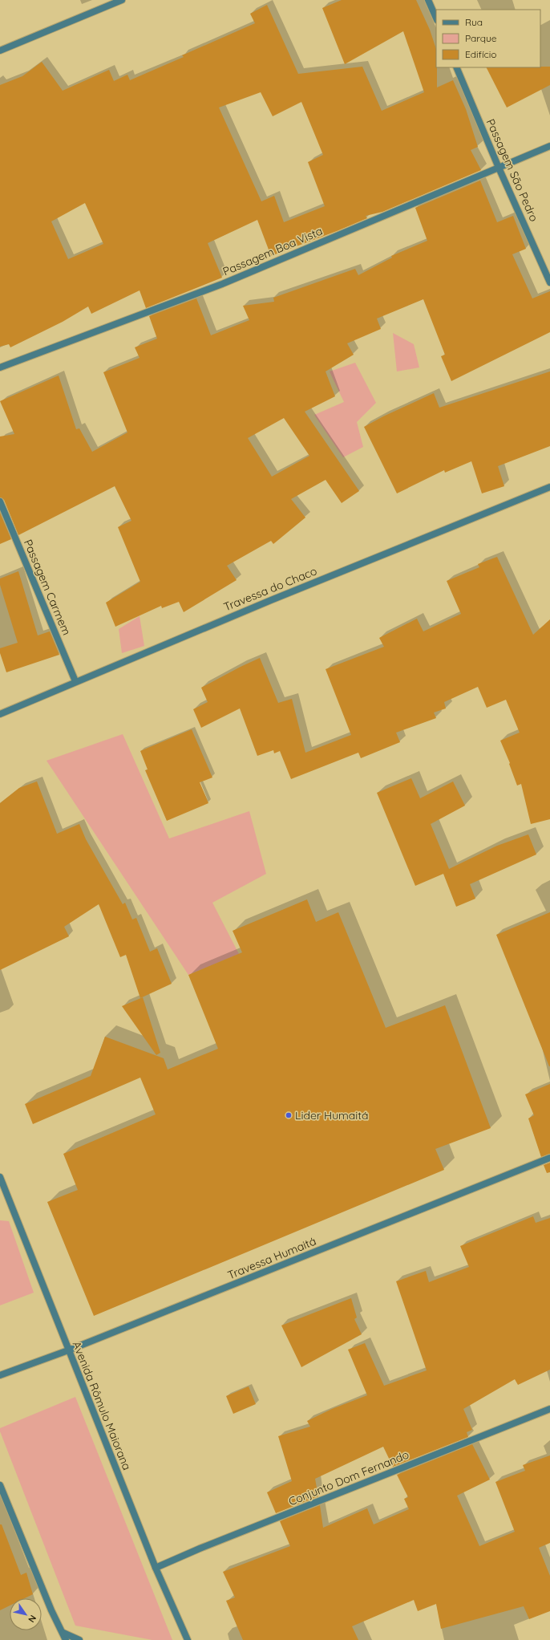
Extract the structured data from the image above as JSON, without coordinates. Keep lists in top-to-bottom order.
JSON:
{
  "streets": {
    "street": [
      "Passagem São Pedro",
      "Passagem Boa Vista",
      "Passagem Carmem",
      "Travessa do Chaco",
      "Travessa Humaitá",
      "Avenida Rômulo Maiorana",
      "Conjunto Dom Fernando"
    ]
  },
  "crossings": [
    ["Passagem São Pedro", "Passagem Boa Vista"],
    ["Passagem Carmem", "Travessa do Chaco"],
    ["Travessa Humaitá", "Avenida Rômulo Maiorana"],
    ["Avenida Rômulo Maiorana", "Conjunto Dom Fernando"]
  ],
  "places": ["Lider Humaitá"],
  "legend": ["Rua", "Parque", "Edifício"],
  "north": "bottom right"
}
